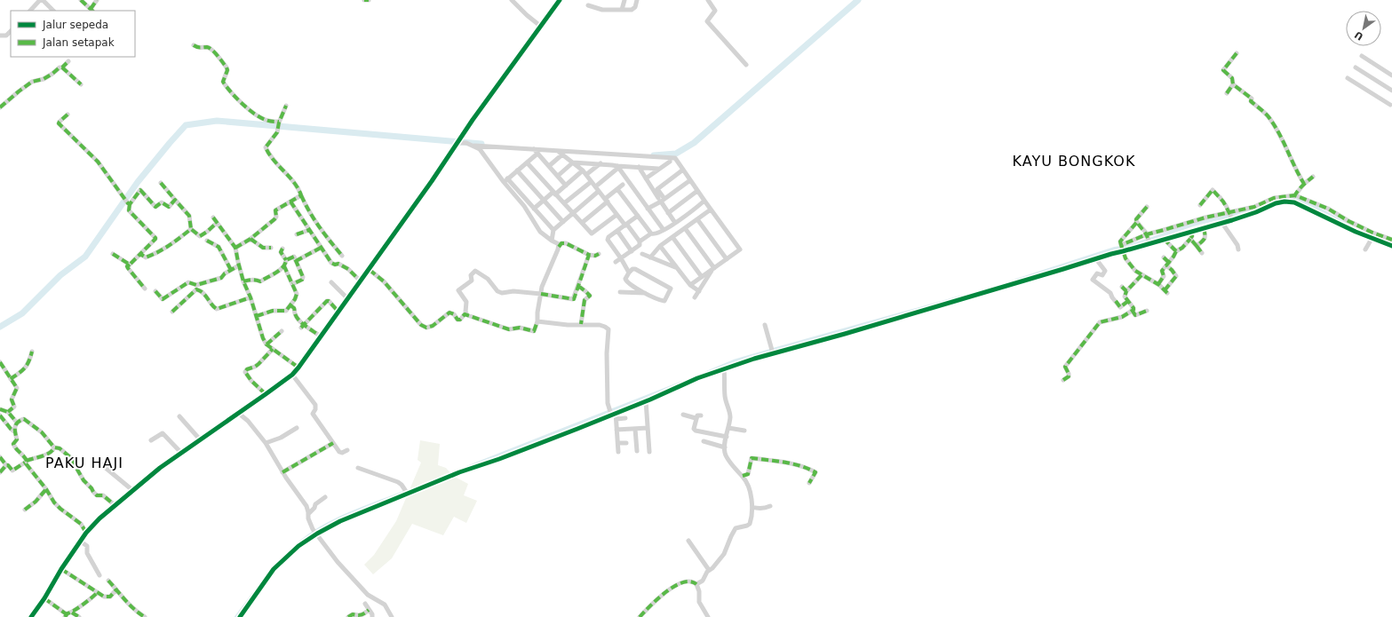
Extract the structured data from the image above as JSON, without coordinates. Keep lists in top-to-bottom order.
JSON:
{
  "districts": ["KAYU BONGKOK", "PAKU HAJI"],
  "legend": ["Jalur sepeda", "Jalan setapak"],
  "north": "bottom left"
}
